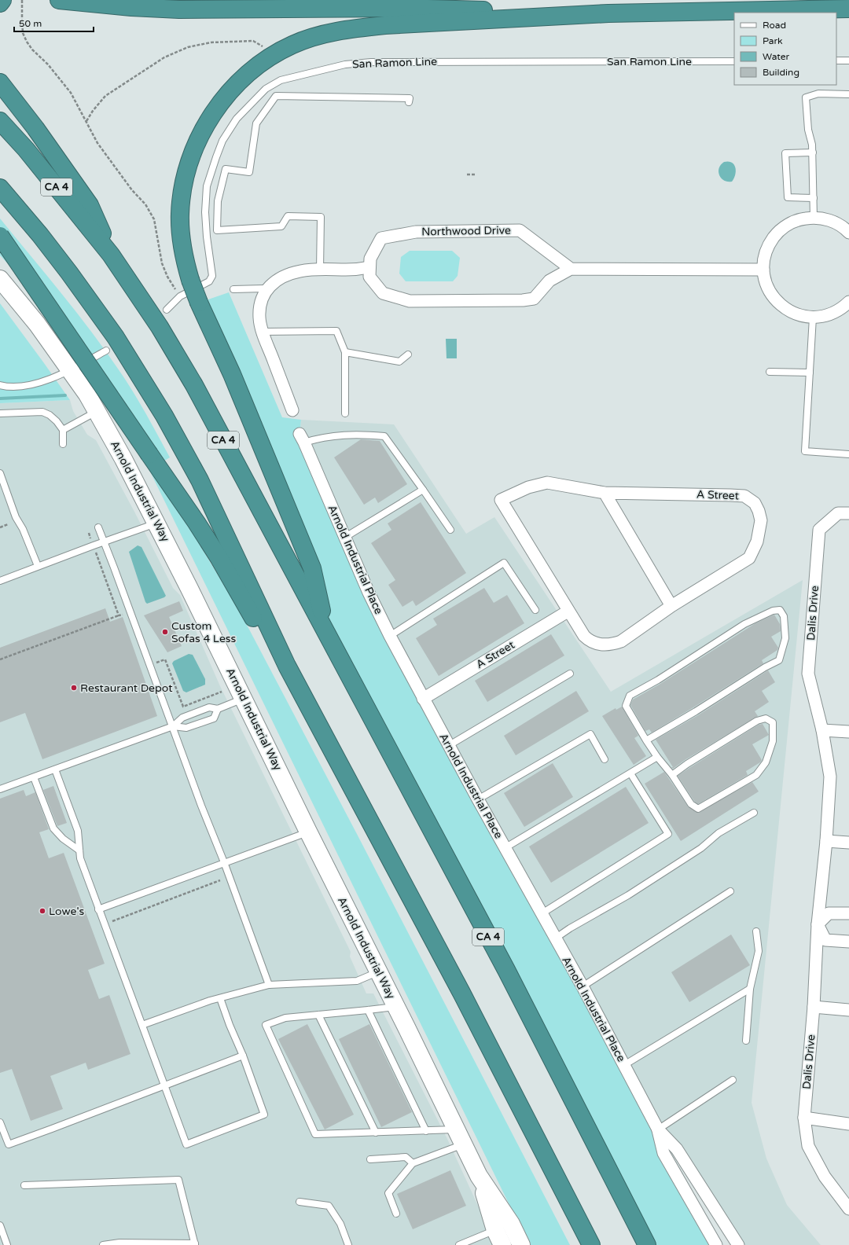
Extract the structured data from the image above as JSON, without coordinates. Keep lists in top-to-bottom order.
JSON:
{
  "streets": {
    "highway": ["CA 4"],
    "street": [
      "Northwood Drive",
      "Arnold Industrial Way",
      "A Street",
      "Arnold Industrial Place",
      "Dalis Drive"
    ],
    "lane": ["San Ramon Line"]
  },
  "crossings": [
    ["A Street", "Arnold Industrial Place"]
  ],
  "places": ["Custom Sofas 4 Less", "Restaurant Depot", "Lowe's"],
  "legend": [
    "Road",
    "Park",
    "Water",
    "Building"
  ],
  "scale_bar": "50 m"
}
